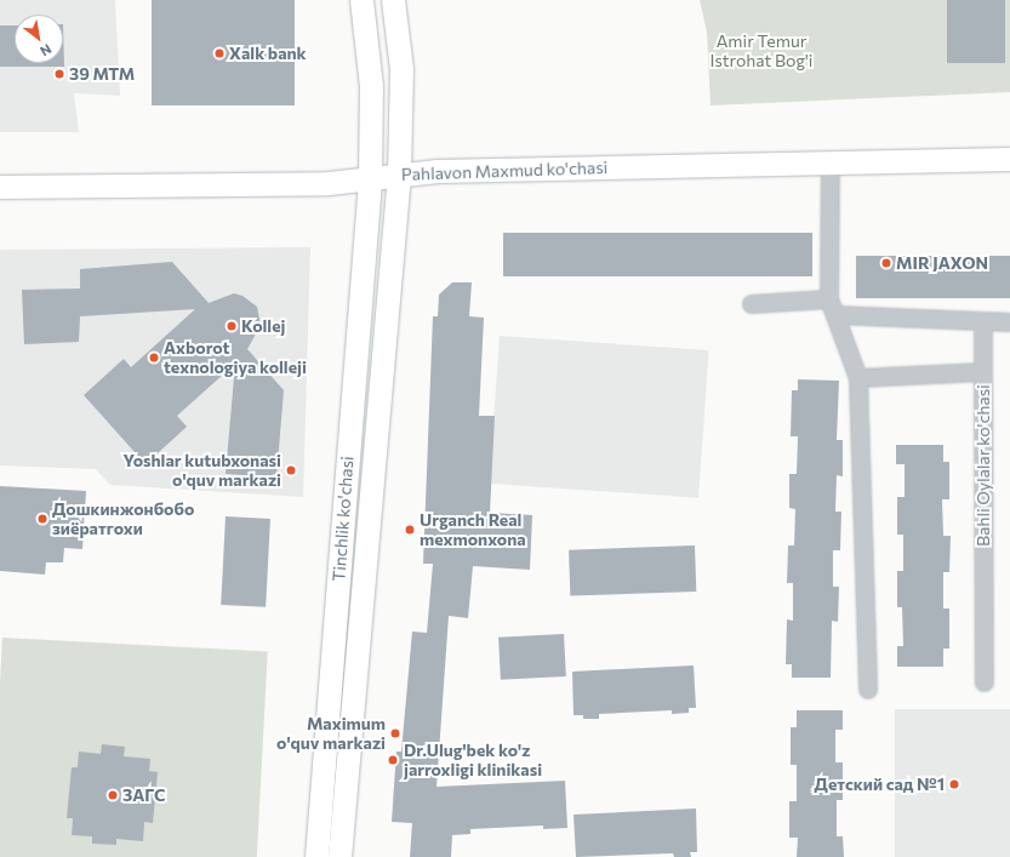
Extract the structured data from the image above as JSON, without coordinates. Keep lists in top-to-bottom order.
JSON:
{
  "streets": {
    "main road": ["Pahlavon Maxmud ko'chasi", "Tinchlik ko'chasi"],
    "street": ["Bahli Oylalar ko'chasi"]
  },
  "crossings": [
    ["Pahlavon Maxmud ko'chasi", "Tinchlik ko'chasi"]
  ],
  "parks": ["Amir Temur Istrohat Bog'i"],
  "places": [
    "Xalk bank",
    "39 MTM",
    "MIR JAXON",
    "Kollej",
    "Axborot texnologiya kolleji",
    "Yoshlar kutubxonasi o'quv markazi",
    "Дошкинжонбобо зиёратгохи",
    "Urganch Real mexmonxona",
    "Maximum o'quv markazi",
    "Dr.Ulug'bek ko'z jarroxligi klinikasi",
    "Детский сад №1",
    "ЗАГС"
  ],
  "north": "bottom right"
}
